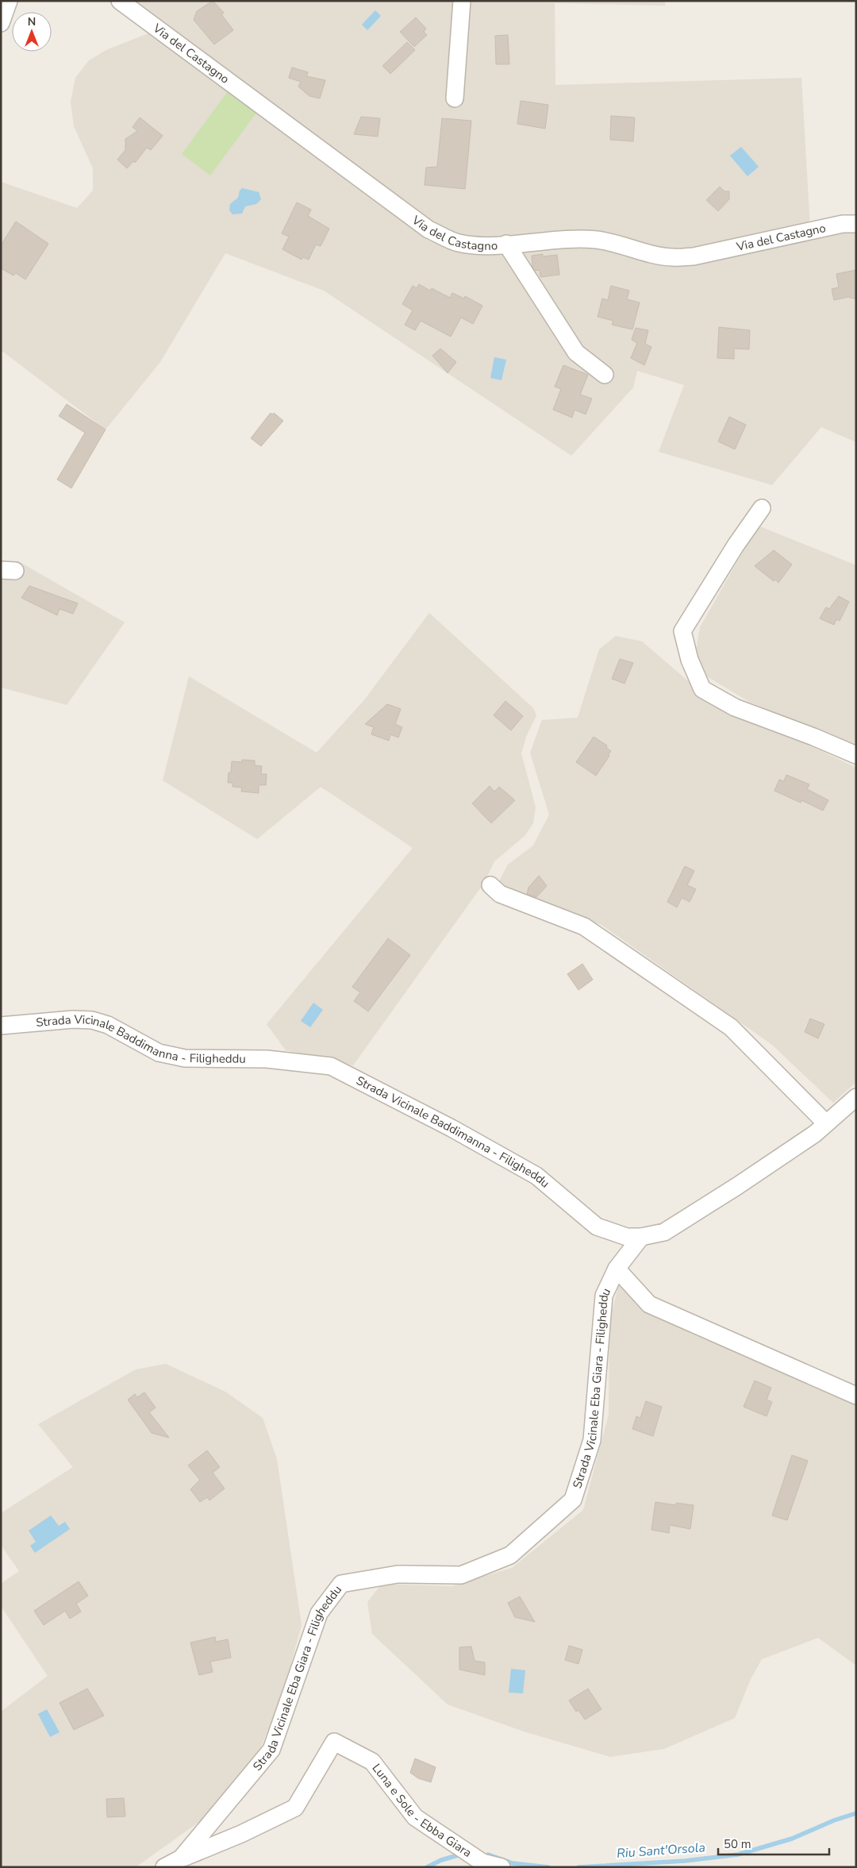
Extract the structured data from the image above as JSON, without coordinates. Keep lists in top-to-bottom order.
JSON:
{
  "streets": {
    "street": [
      "Via del Castagno",
      "Strada Vicinale Baddimanna - Filigheddu",
      "Strada Vicinale Eba Giara - Filigheddu",
      "Luna e Sole - Ebba Giara"
    ]
  },
  "crossings": [
    ["Strada Vicinale Baddimanna - Filigheddu", "Strada Vicinale Eba Giara - Filigheddu"],
    ["Strada Vicinale Eba Giara - Filigheddu", "Luna e Sole - Ebba Giara"]
  ],
  "water": ["Riu Sant'Orsola"],
  "scale_bar": "50 m",
  "north": "top"
}
